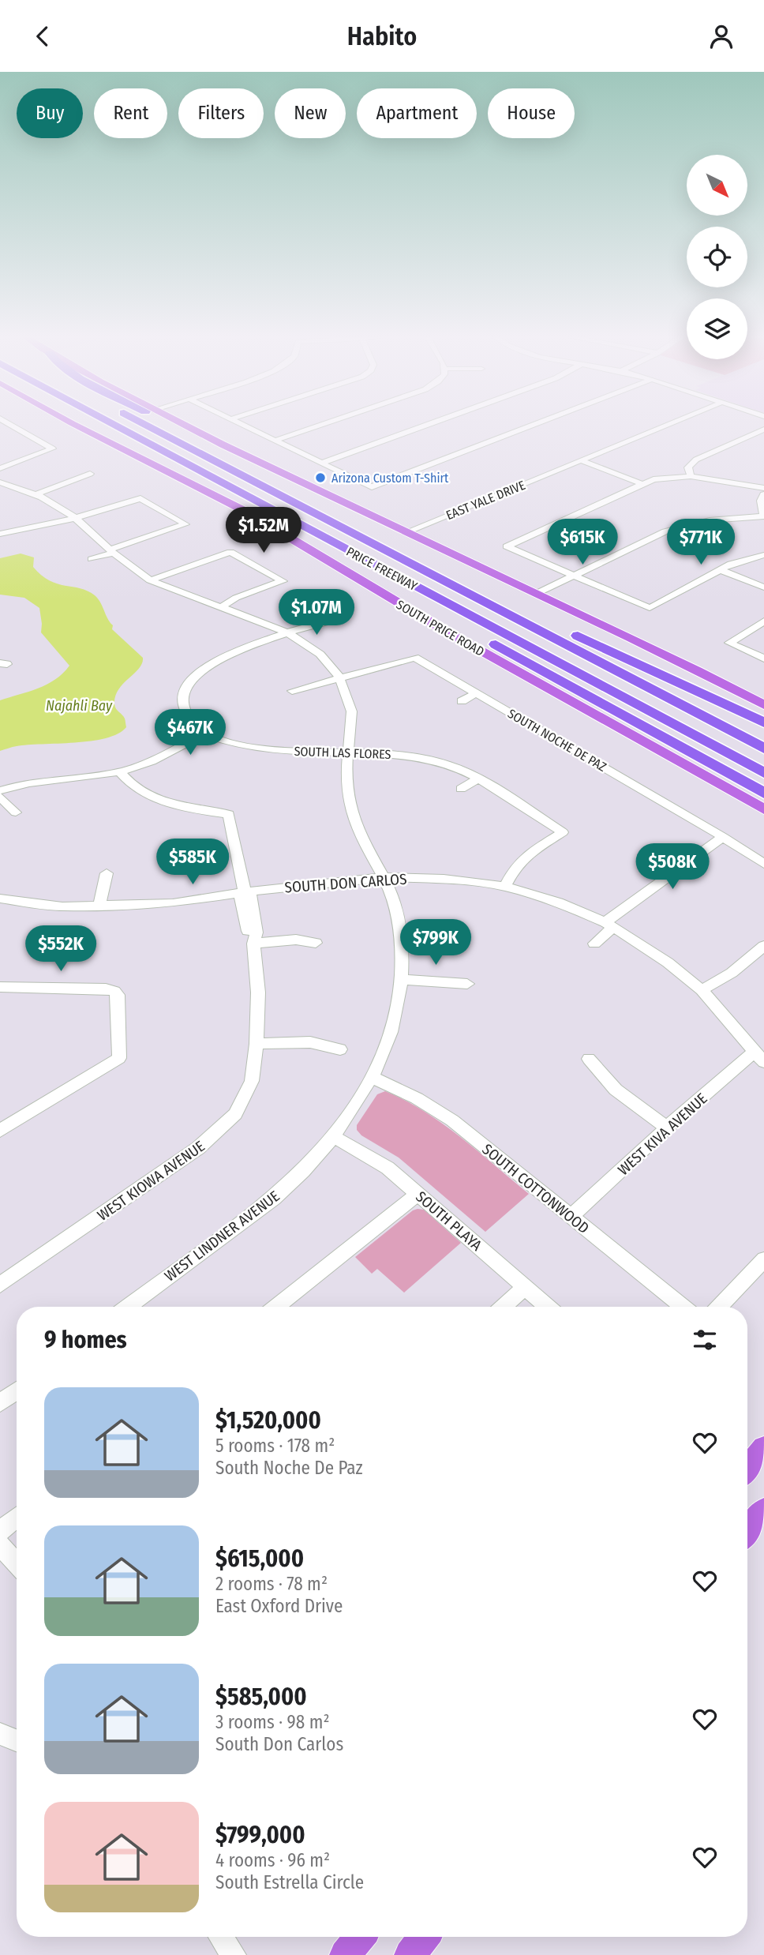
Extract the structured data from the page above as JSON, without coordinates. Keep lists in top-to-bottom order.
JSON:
{
  "streets": {
    "highway": ["PRICE FREEWAY"],
    "main road": ["SOUTH PRICE ROAD"],
    "street": [
      "EAST YALE DRIVE",
      "SOUTH NOCHE DE PAZ",
      "SOUTH LAS FLORES",
      "SOUTH DON CARLOS",
      "WEST KIVA AVENUE",
      "WEST KIOWA AVENUE",
      "SOUTH COTTONWOOD",
      "SOUTH PLAYA",
      "WEST LINDNER AVENUE"
    ]
  },
  "crossings": [
    ["SOUTH NOCHE DE PAZ", "WEST LINDNER AVENUE"],
    ["SOUTH LAS FLORES", "SOUTH DON CARLOS"],
    ["SOUTH LAS FLORES", "WEST LINDNER AVENUE"],
    ["SOUTH DON CARLOS", "WEST KIVA AVENUE"],
    ["SOUTH DON CARLOS", "WEST KIOWA AVENUE"],
    ["SOUTH DON CARLOS", "WEST LINDNER AVENUE"],
    ["WEST KIVA AVENUE", "SOUTH COTTONWOOD"],
    ["SOUTH COTTONWOOD", "WEST LINDNER AVENUE"],
    ["SOUTH PLAYA", "WEST LINDNER AVENUE"]
  ],
  "water": ["Najahli Bay"],
  "places": ["Arizona Custom T-Shirt"],
  "north": "bottom right",
  "page": {
    "header": "Habito",
    "chip": [
      "Buy",
      "Rent",
      "Filters",
      "New",
      "Apartment",
      "House"
    ],
    "price": [
      "$1.52M",
      "$615K",
      "$771K",
      "$1.07M",
      "$467K",
      "$585K",
      "$508K",
      "$799K",
      "$552K"
    ],
    "heading": "9 homes",
    "list": [
      {
        "name": "$1,520,000",
        "note": "5 rooms · 178 m² · South Noche De Paz"
      },
      {
        "name": "$615,000",
        "note": "2 rooms · 78 m² · East Oxford Drive"
      },
      {
        "name": "$585,000",
        "note": "3 rooms · 98 m² · South Don Carlos"
      },
      {
        "name": "$799,000",
        "note": "4 rooms · 96 m² · South Estrella Circle"
      }
    ]
  }
}
